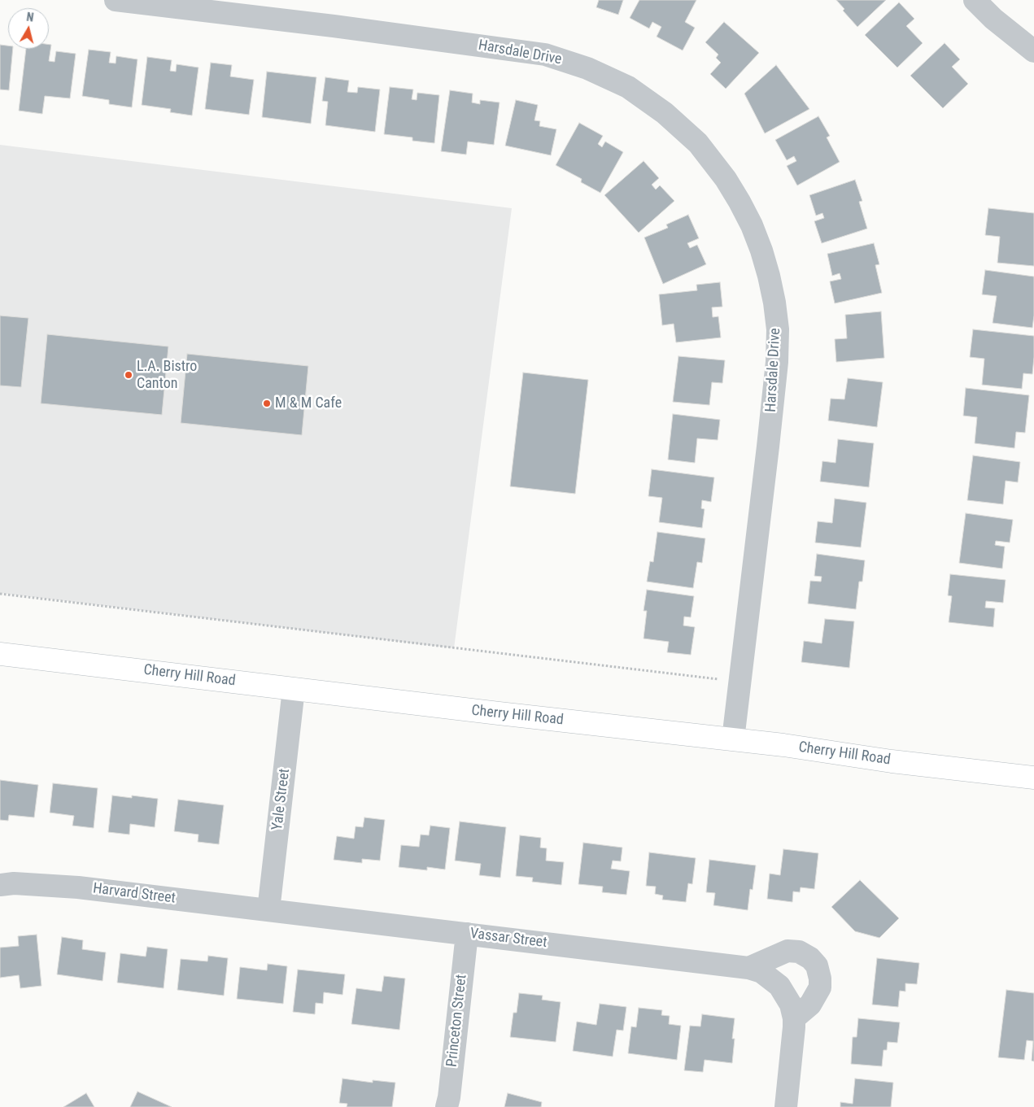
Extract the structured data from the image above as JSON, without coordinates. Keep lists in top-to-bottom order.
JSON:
{
  "streets": {
    "main road": ["Cherry Hill Road"],
    "street": [
      "Harsdale Drive",
      "Yale Street",
      "Harvard Street",
      "Vassar Street",
      "Princeton Street"
    ]
  },
  "crossings": [
    ["Harsdale Drive", "Cherry Hill Road"],
    ["Cherry Hill Road", "Yale Street"],
    ["Yale Street", "Harvard Street"],
    ["Yale Street", "Vassar Street"],
    ["Harvard Street", "Vassar Street"],
    ["Vassar Street", "Princeton Street"]
  ],
  "places": ["L.A. Bistro Canton", "M & M Cafe"],
  "north": "top"
}
